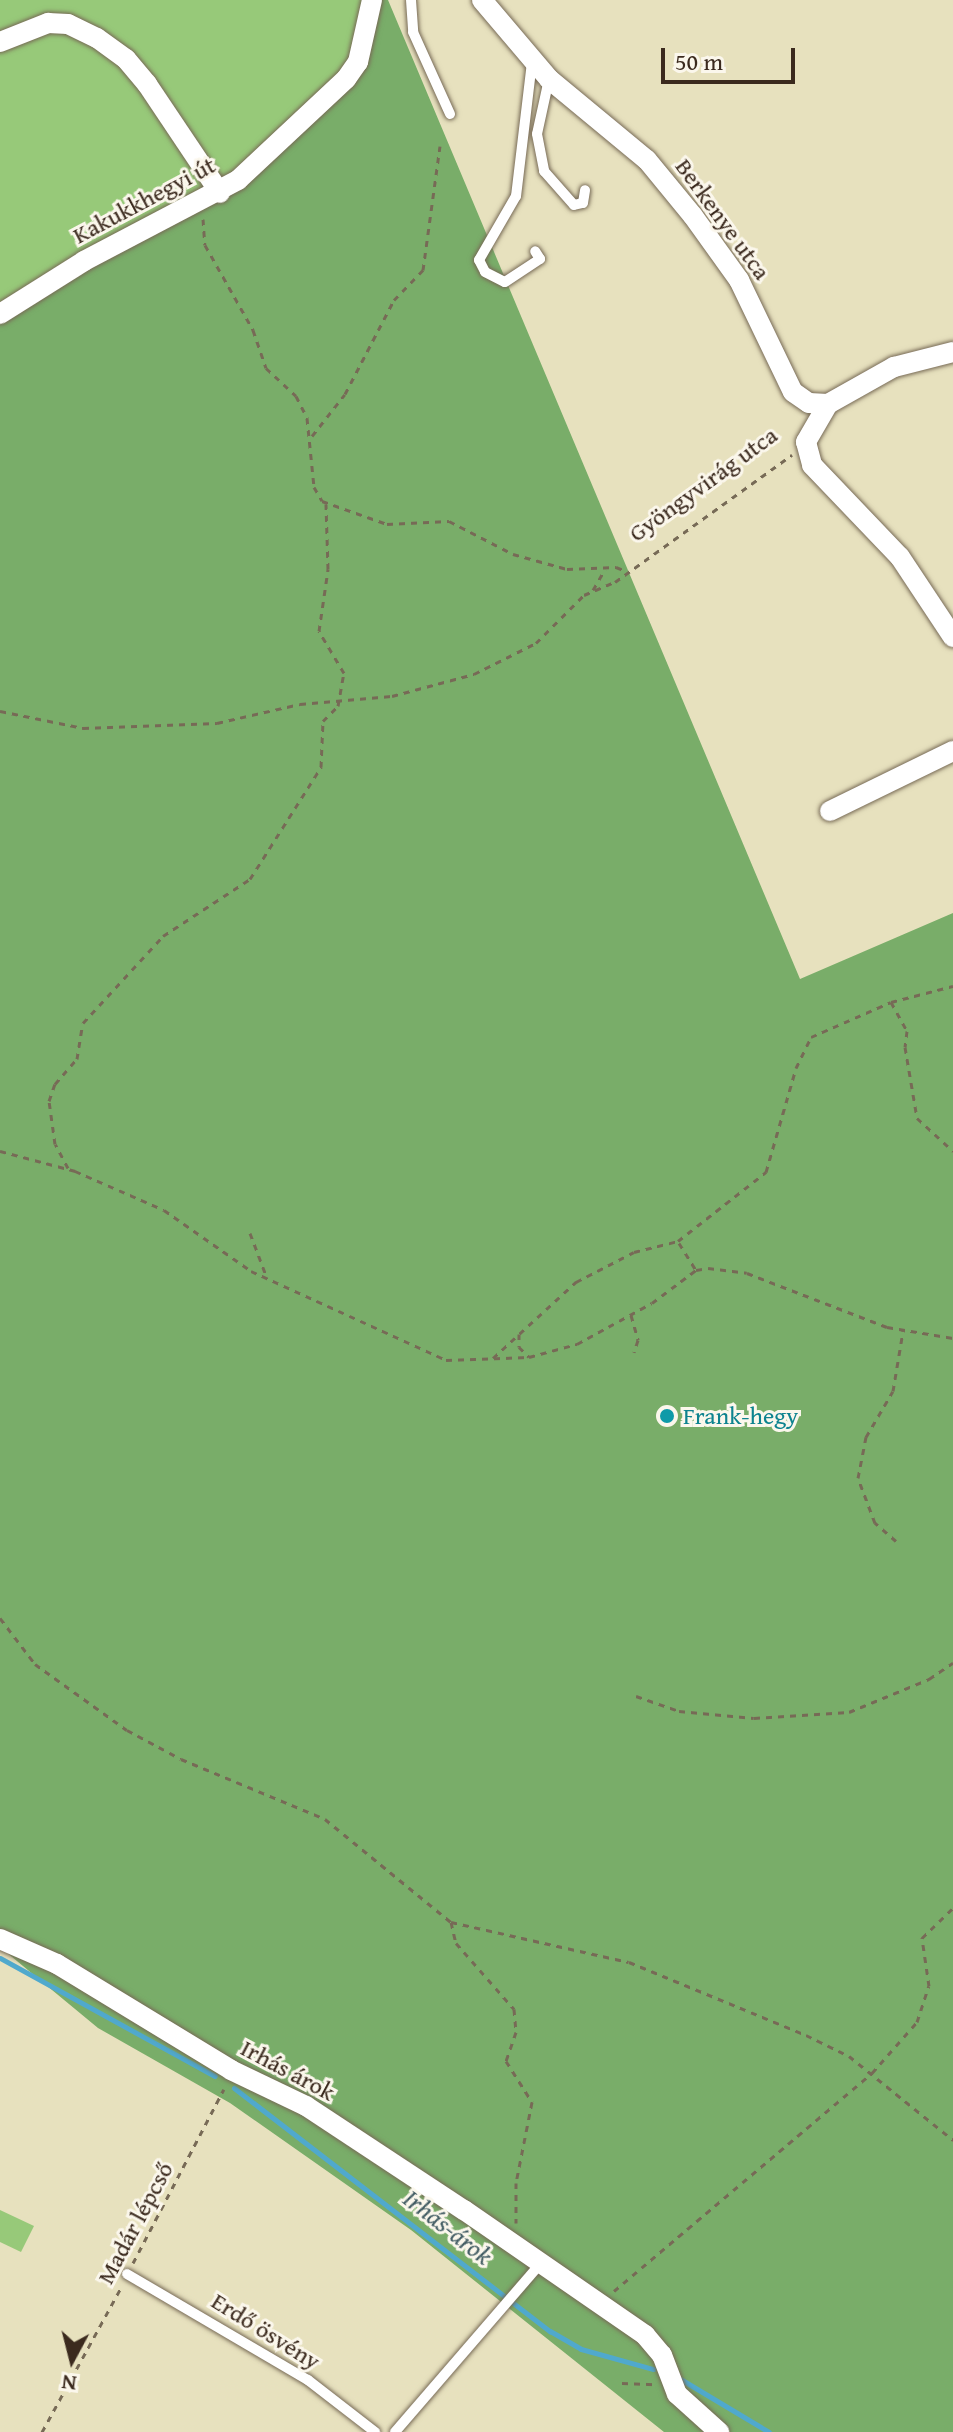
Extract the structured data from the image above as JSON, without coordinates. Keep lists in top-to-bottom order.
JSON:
{
  "streets": {
    "street": ["Kakukkhegyi út", "Berkenye utca", "Irhás árok"],
    "lane": ["Erdő ösvény"],
    "path": ["Gyöngyvirág utca", "Madár lépcső"]
  },
  "crossings": [
    ["Irhás árok", "Madár lépcső"],
    ["Madár lépcső", "Erdő ösvény"]
  ],
  "water": ["Irhás-árok"],
  "places": ["Frank-hegy"],
  "scale_bar": "50 m",
  "north": "bottom"
}
